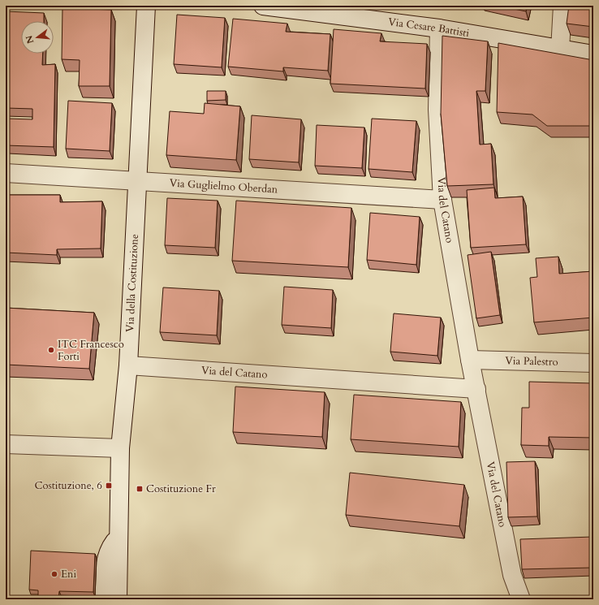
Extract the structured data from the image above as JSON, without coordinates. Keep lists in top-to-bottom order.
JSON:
{
  "streets": {
    "street": [
      "Via Cesare Battisti",
      "Via Guglielmo Oberdan",
      "Via del Catano",
      "Via della Costituzione",
      "Via Palestro"
    ]
  },
  "crossings": [
    ["Via Cesare Battisti", "Via del Catano"],
    ["Via Guglielmo Oberdan", "Via del Catano"],
    ["Via Guglielmo Oberdan", "Via della Costituzione"],
    ["Via del Catano", "Via della Costituzione"],
    ["Via del Catano", "Via Palestro"]
  ],
  "places": {
    "other": ["ITC Francesco Forti", "Eni"],
    "transit": ["Costituzione, 6", "Costituzione Fr"]
  },
  "north": "left"
}
